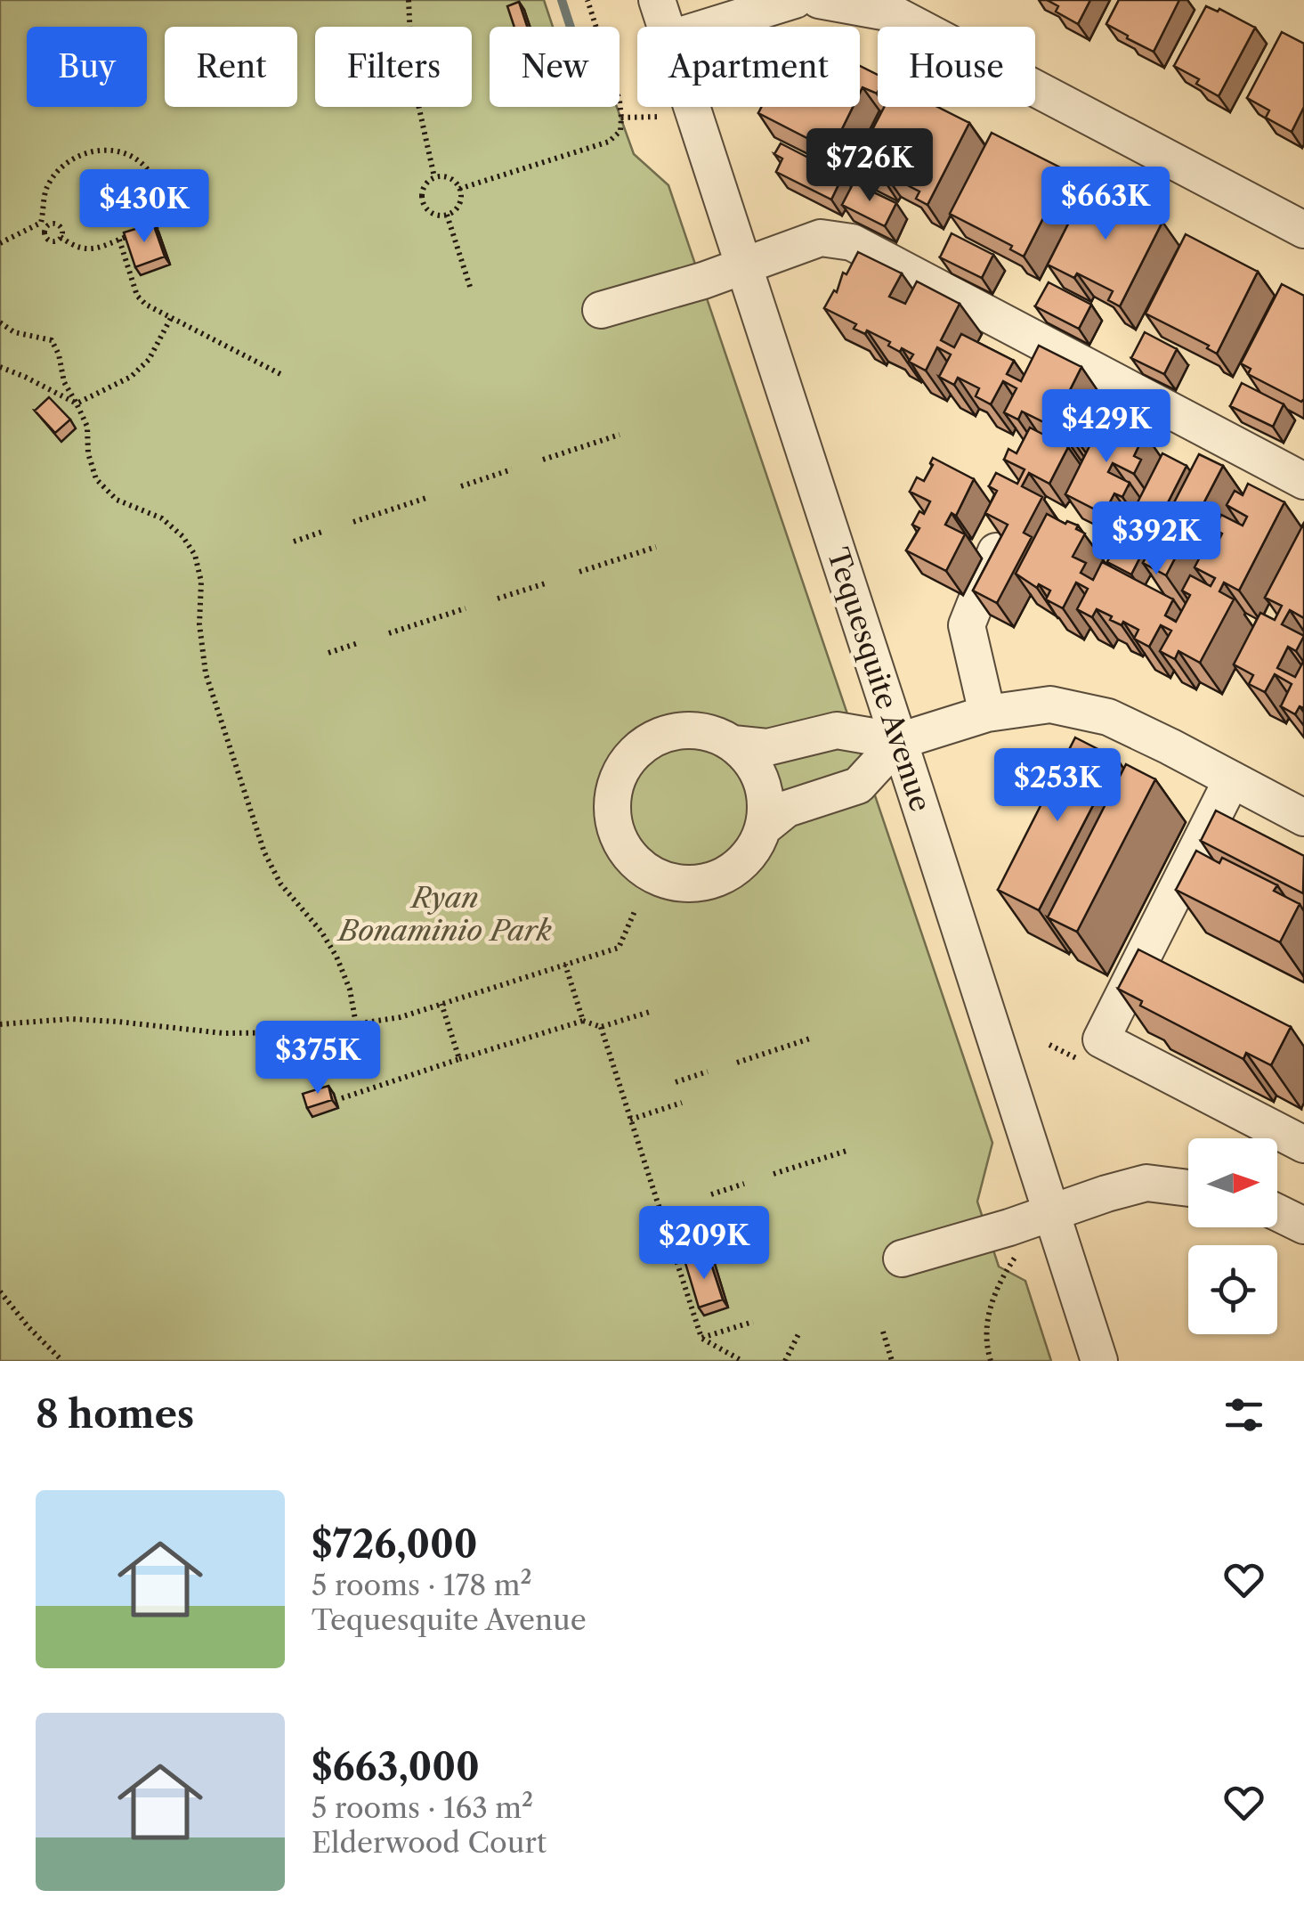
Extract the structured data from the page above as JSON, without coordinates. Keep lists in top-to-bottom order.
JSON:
{
  "streets": {
    "street": ["Tequesquite Avenue"]
  },
  "parks": ["Ryan Bonaminio Park"],
  "north": "right",
  "page": {
    "chip": [
      "Buy",
      "Rent",
      "Filters",
      "New",
      "Apartment",
      "House"
    ],
    "price": [
      "$726K",
      "$663K",
      "$430K",
      "$429K",
      "$392K",
      "$253K",
      "$375K",
      "$209K"
    ],
    "heading": "8 homes",
    "list": [
      {
        "name": "$726,000",
        "note": "5 rooms · 178 m² · Tequesquite Avenue"
      },
      {
        "name": "$663,000",
        "note": "5 rooms · 163 m² · Elderwood Court"
      }
    ]
  }
}
